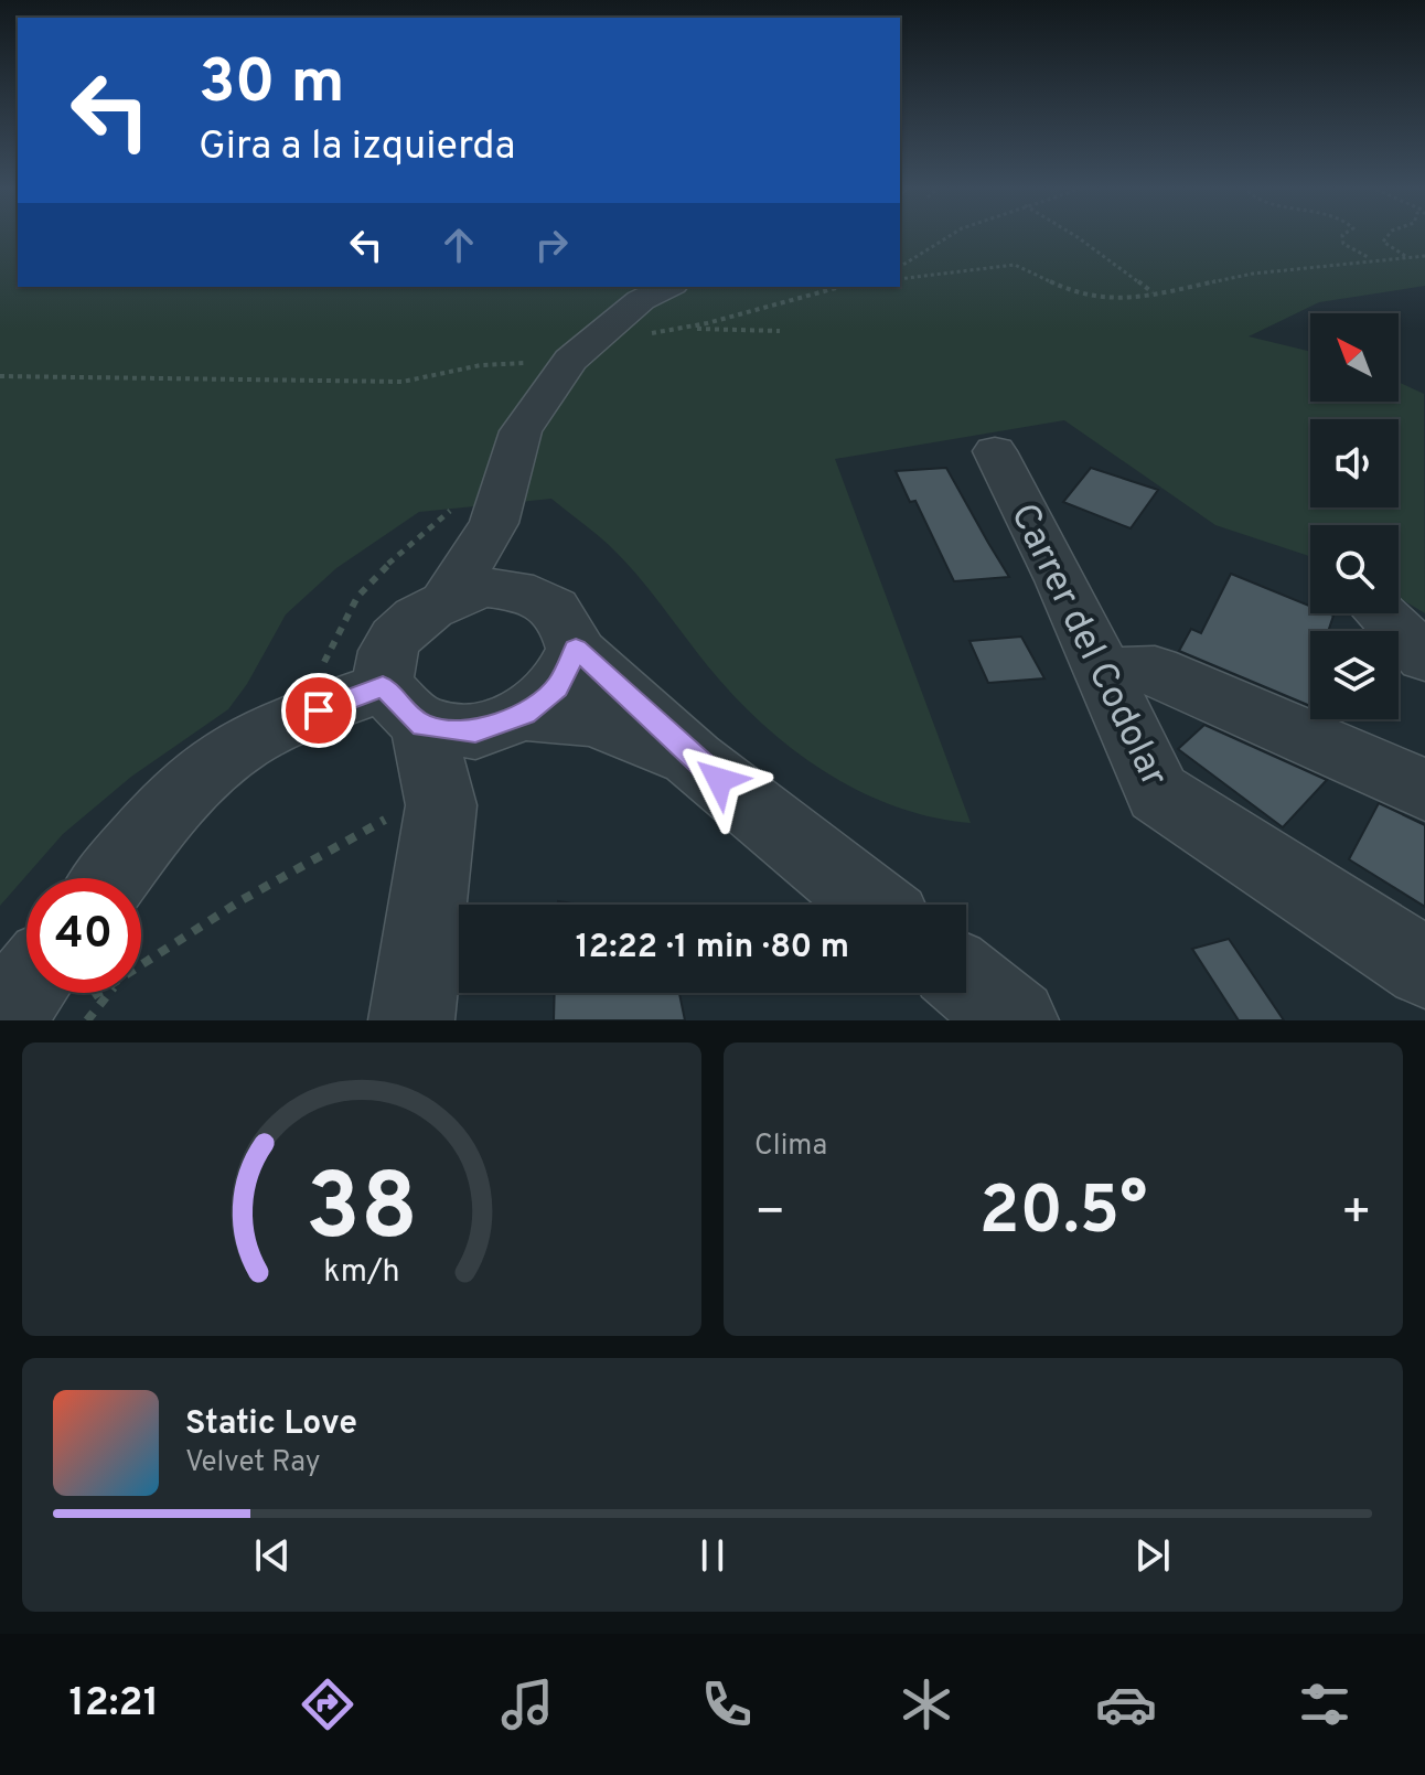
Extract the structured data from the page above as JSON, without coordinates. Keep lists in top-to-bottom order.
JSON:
{
  "streets": {
    "street": ["Carrer del Codolar"]
  },
  "north": "top left",
  "page": {
    "turn": ["30 m", "Gira a la izquierda"],
    "limit": "40",
    "trip": "12:22 · 1 min · 80 m",
    "tile": "Clima",
    "heat": ["−", "20.5°", "+"],
    "song": ["Static Love", "Velvet Ray"],
    "tabs": "12:21",
    "gauge": ["38", "km/h"]
  }
}
